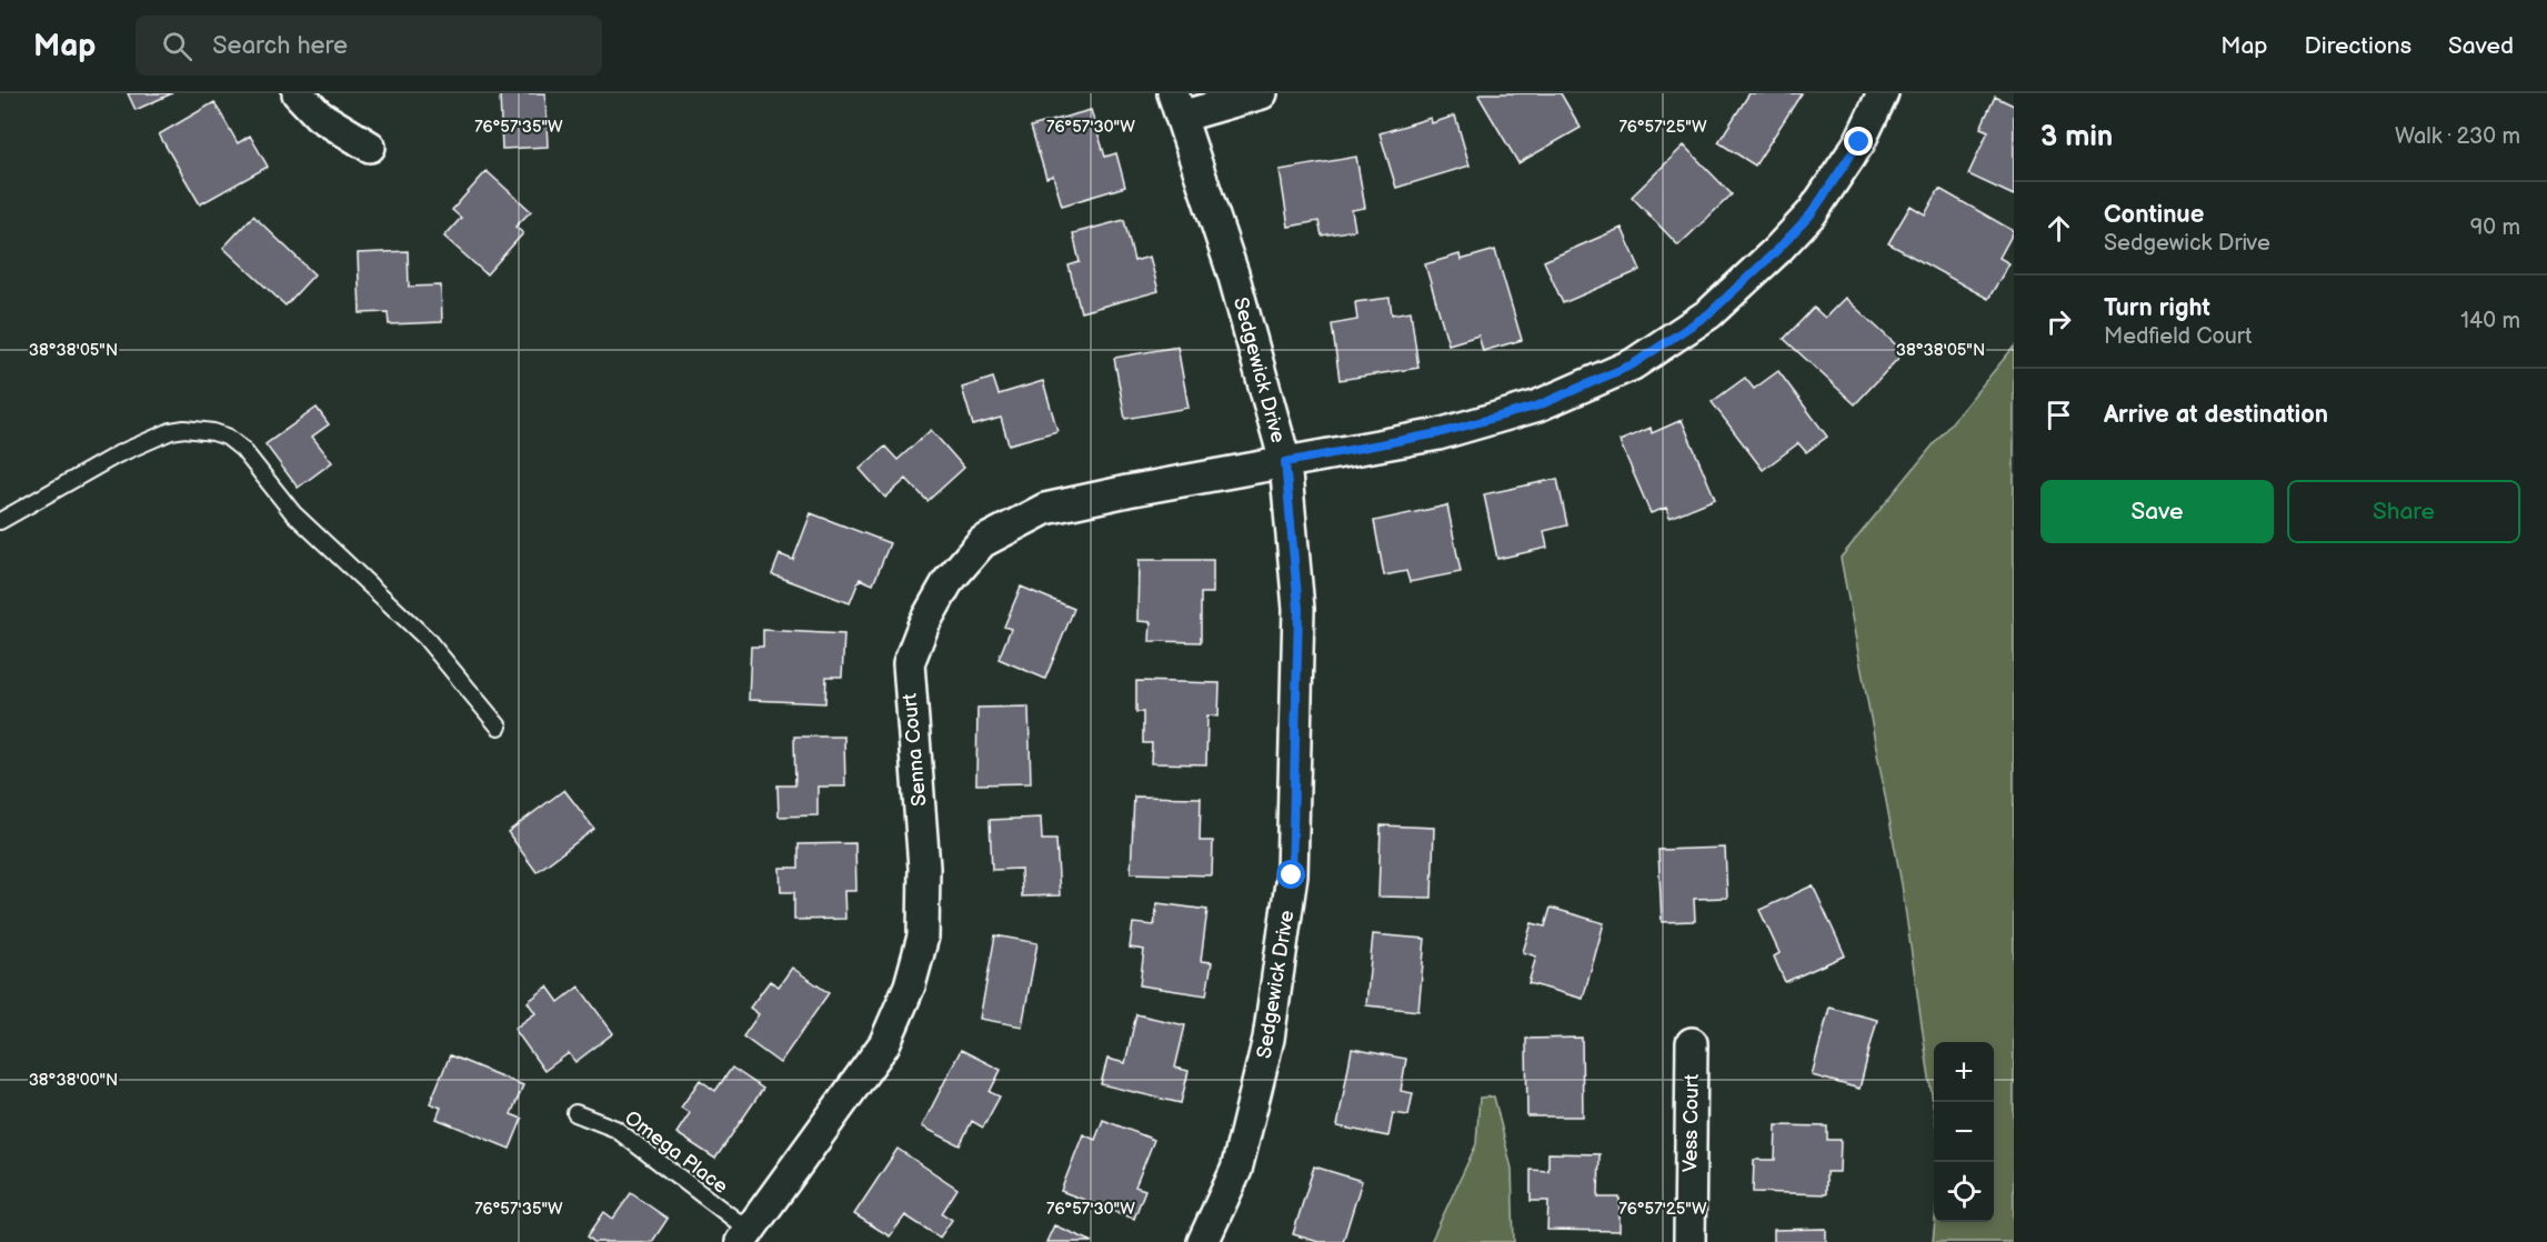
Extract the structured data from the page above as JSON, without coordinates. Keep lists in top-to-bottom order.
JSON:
{
  "streets": {
    "street": ["Sedgewick Drive", "Senna Court", "Vess Court"],
    "lane": ["Omega Place"]
  },
  "crossings": [
    ["Sedgewick Drive", "Senna Court"],
    ["Senna Court", "Omega Place"]
  ],
  "page": {
    "header": "Map",
    "search": "Search here",
    "nav": ["Map", "Directions", "Saved"],
    "heading": ["3 min", "Walk · 230 m"],
    "list": [
      ["Continue", "Sedgewick Drive", "90 m"],
      ["Turn right", "Medfield Court", "140 m"],
      "Arrive at destination"
    ],
    "buttons": ["Save", "Share"],
    "map_buttons": ["+", "−"]
  },
  "coordinates": [
    "76°57'35\"W",
    "76°57'30\"W",
    "76°57'25\"W",
    "38°38'05\"N",
    "38°38'00\"N"
  ]
}
